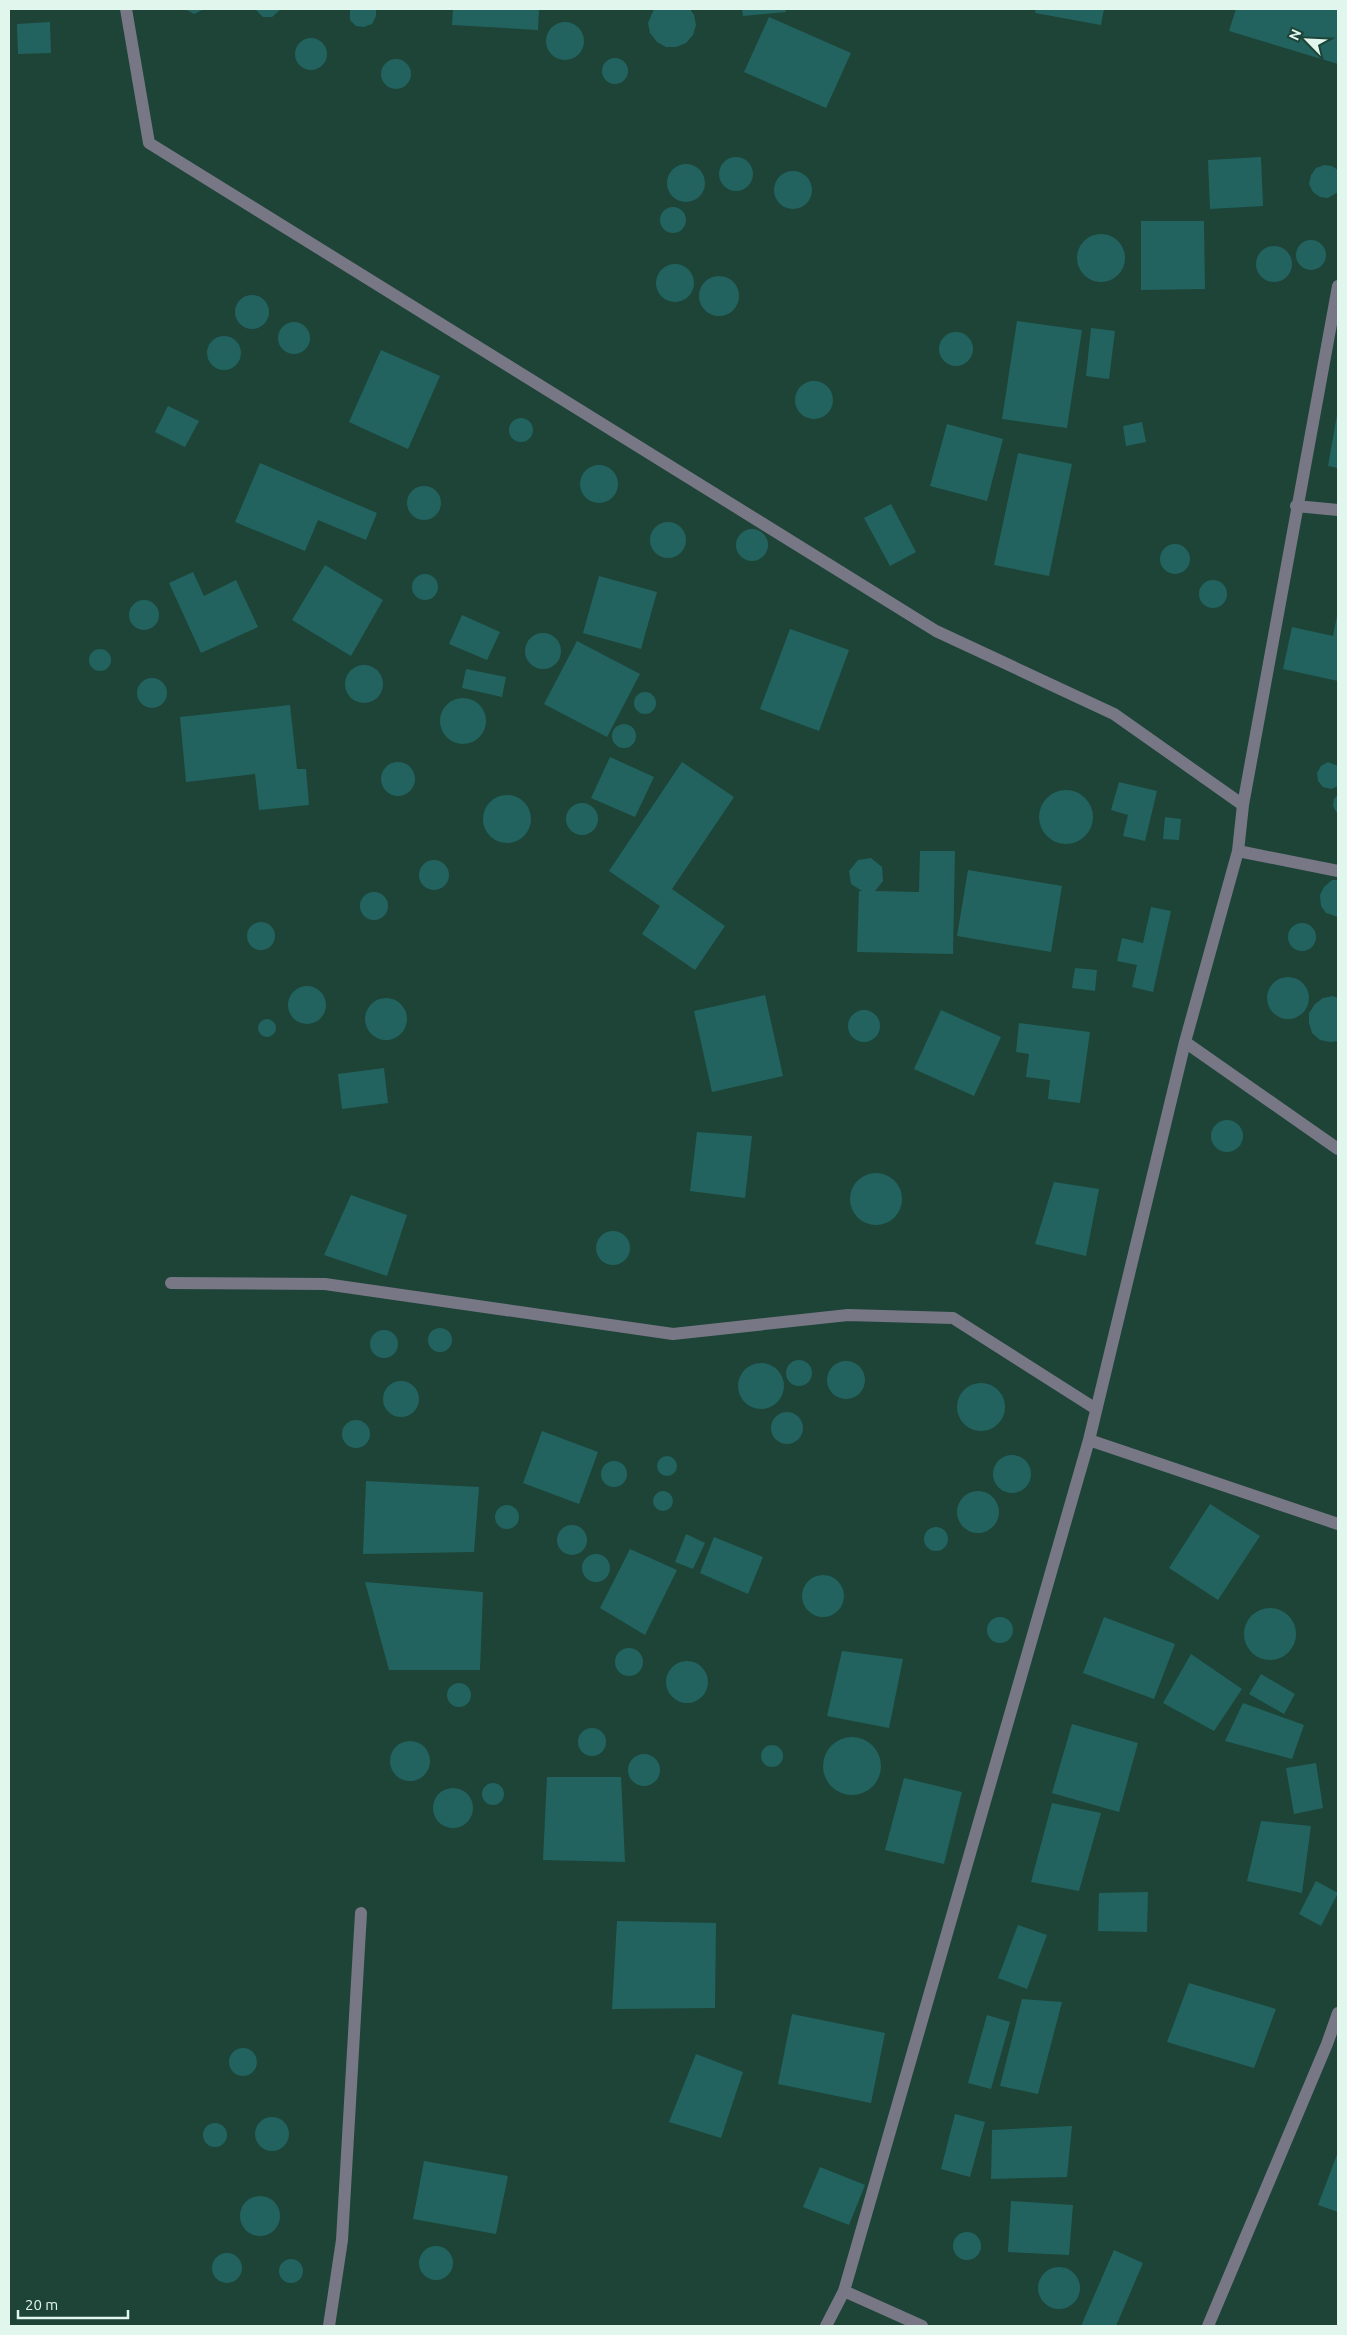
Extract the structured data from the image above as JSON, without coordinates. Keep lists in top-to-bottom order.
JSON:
{
  "scale_bar": "20 m",
  "north": "top left"
}
